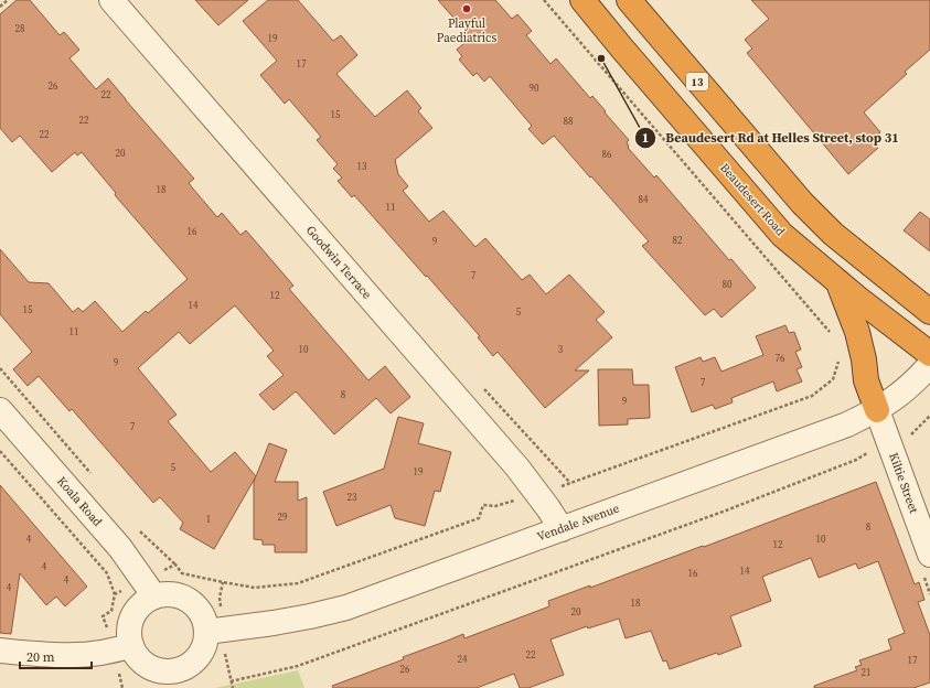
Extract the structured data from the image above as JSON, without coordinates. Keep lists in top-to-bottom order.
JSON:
{
  "streets": {
    "highway": ["13", "Beaudesert Road"],
    "street": [
      "Goodwin Terrace",
      "Kiltie Street",
      "Koala Road",
      "Vendale Avenue"
    ]
  },
  "crossings": [
    ["Goodwin Terrace", "Vendale Avenue"],
    ["Kiltie Street", "Vendale Avenue"],
    ["Koala Road", "Vendale Avenue"]
  ],
  "places": ["Playful Paediatrics", "Beaudesert Rd at Helles Street, stop 31"],
  "house_numbers": [
    "28",
    "19",
    "17",
    "26",
    "90",
    "22",
    "15",
    "22",
    "88",
    "22",
    "20",
    "86",
    "13",
    "18",
    "84",
    "11",
    "16",
    "82",
    "9",
    "7",
    "80",
    "12",
    "14",
    "15",
    "5",
    "11",
    "10",
    "3",
    "76",
    "9",
    "7",
    "8",
    "9",
    "7",
    "5",
    "19",
    "23",
    "29",
    "1",
    "8",
    "4",
    "10",
    "12",
    "4",
    "14",
    "16",
    "4",
    "4",
    "18",
    "20",
    "22",
    "24",
    "17",
    "26",
    "21"
  ],
  "scale_bar": "20 m"
}
